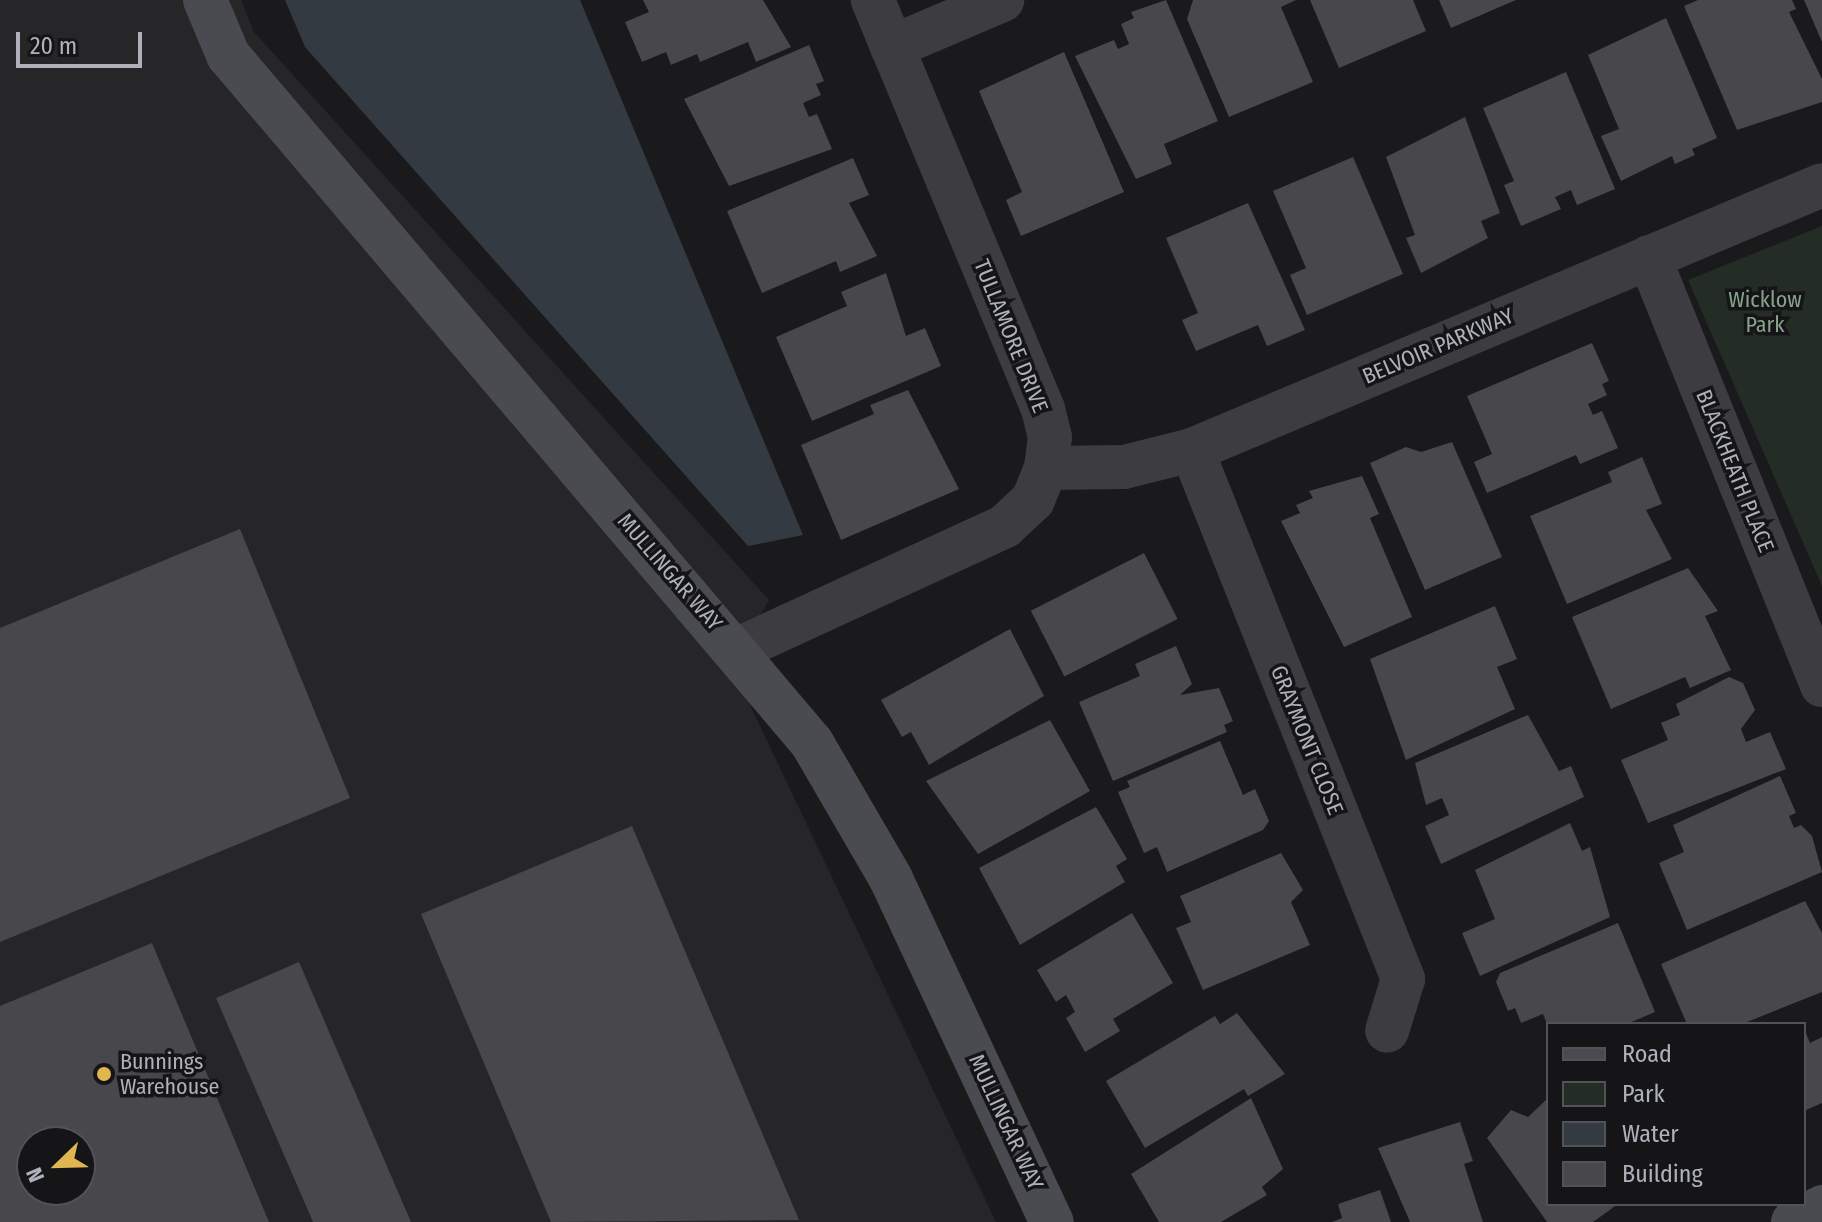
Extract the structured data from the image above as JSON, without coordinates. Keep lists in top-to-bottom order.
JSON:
{
  "streets": {
    "street": [
      "TULLAMORE DRIVE",
      "BELVOIR PARKWAY",
      "BLACKHEATH PLACE",
      "MULLINGAR WAY",
      "GRAYMONT CLOSE"
    ]
  },
  "crossings": [
    ["TULLAMORE DRIVE", "BELVOIR PARKWAY"],
    ["TULLAMORE DRIVE", "MULLINGAR WAY"],
    ["BELVOIR PARKWAY", "BLACKHEATH PLACE"],
    ["BELVOIR PARKWAY", "GRAYMONT CLOSE"]
  ],
  "parks": ["Wicklow Park"],
  "places": ["Bunnings Warehouse"],
  "legend": [
    "Road",
    "Park",
    "Water",
    "Building"
  ],
  "scale_bar": "20 m",
  "north": "bottom left"
}
